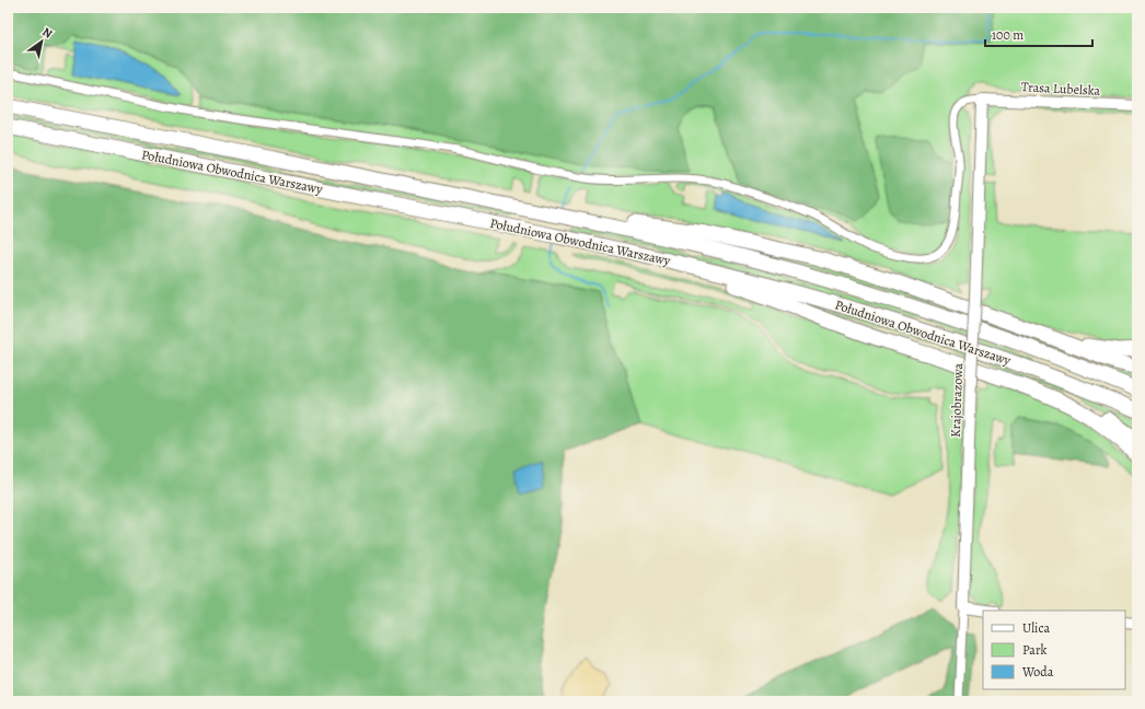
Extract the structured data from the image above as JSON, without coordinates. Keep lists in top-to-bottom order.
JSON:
{
  "streets": {
    "highway": ["Południowa Obwodnica Warszawy"],
    "street": ["Trasa Lubelska", "Krajobrazowa"]
  },
  "crossings": [
    ["Trasa Lubelska", "Krajobrazowa"]
  ],
  "legend": ["Ulica", "Park", "Woda"],
  "scale_bar": "100 m",
  "north": "top right"
}
